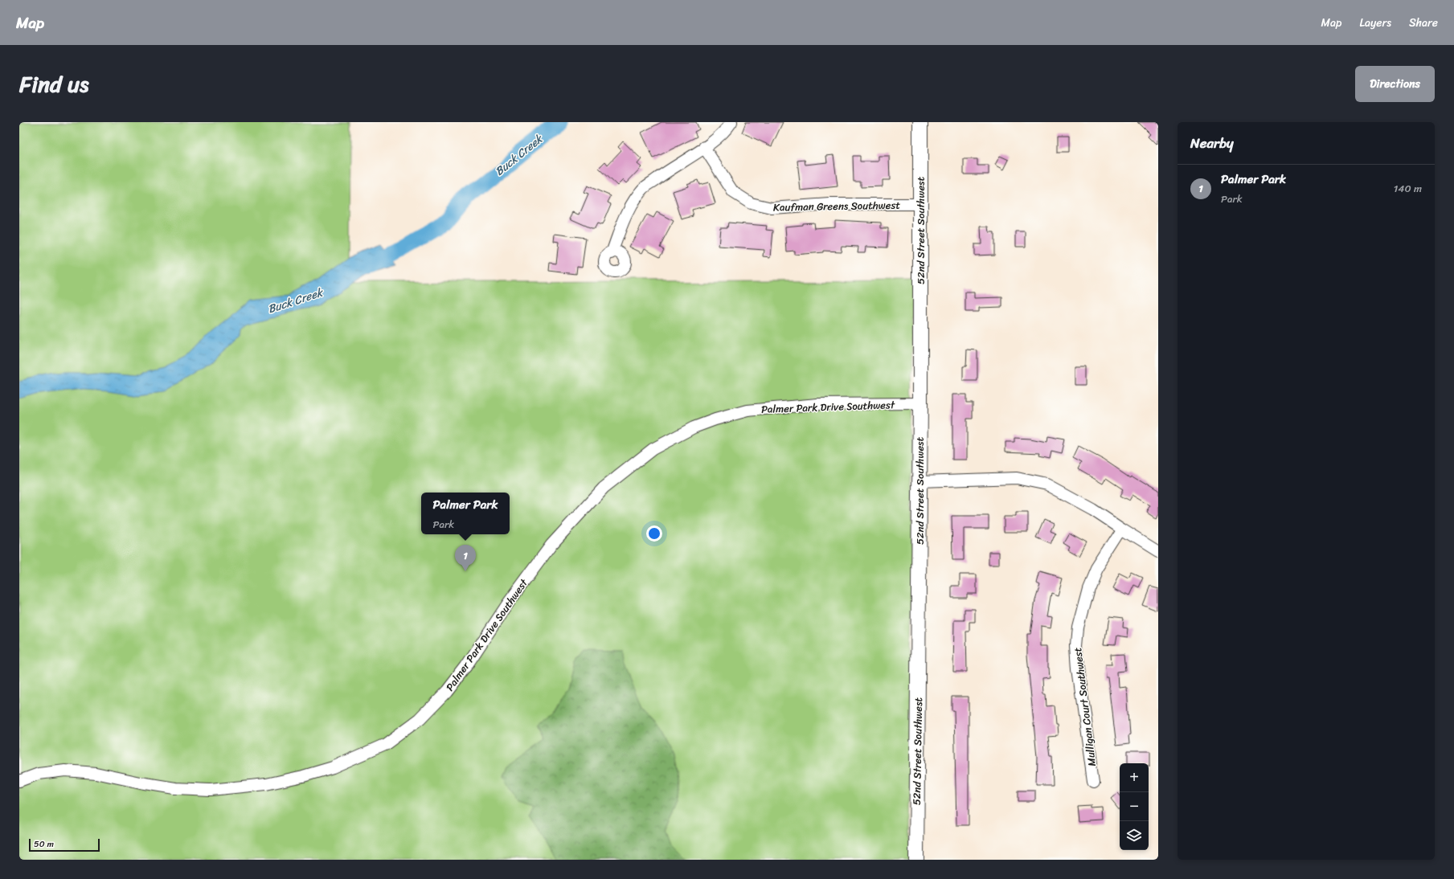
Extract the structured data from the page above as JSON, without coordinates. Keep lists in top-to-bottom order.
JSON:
{
  "streets": {
    "street": [
      "Kaufman Greens Southwest",
      "52nd Street Southwest",
      "Palmer Park Drive Southwest",
      "Mulligan Court Southwest"
    ]
  },
  "crossings": [
    ["Kaufman Greens Southwest", "52nd Street Southwest"],
    ["52nd Street Southwest", "Palmer Park Drive Southwest"]
  ],
  "water": ["Buck Creek"],
  "scale_bar": "50 m",
  "page": {
    "header": "Map",
    "nav": ["Map", "Layers", "Share"],
    "title": "Find us",
    "buttons": "Directions",
    "heading": "Nearby",
    "list": [
      {
        "mark": "1",
        "name": "Palmer Park",
        "note": "Park",
        "value": "140 m"
      }
    ],
    "popup": ["Palmer Park", "Park"],
    "pins": "1",
    "map_buttons": ["+", "−"],
    "scale": "50 m"
  }
}
